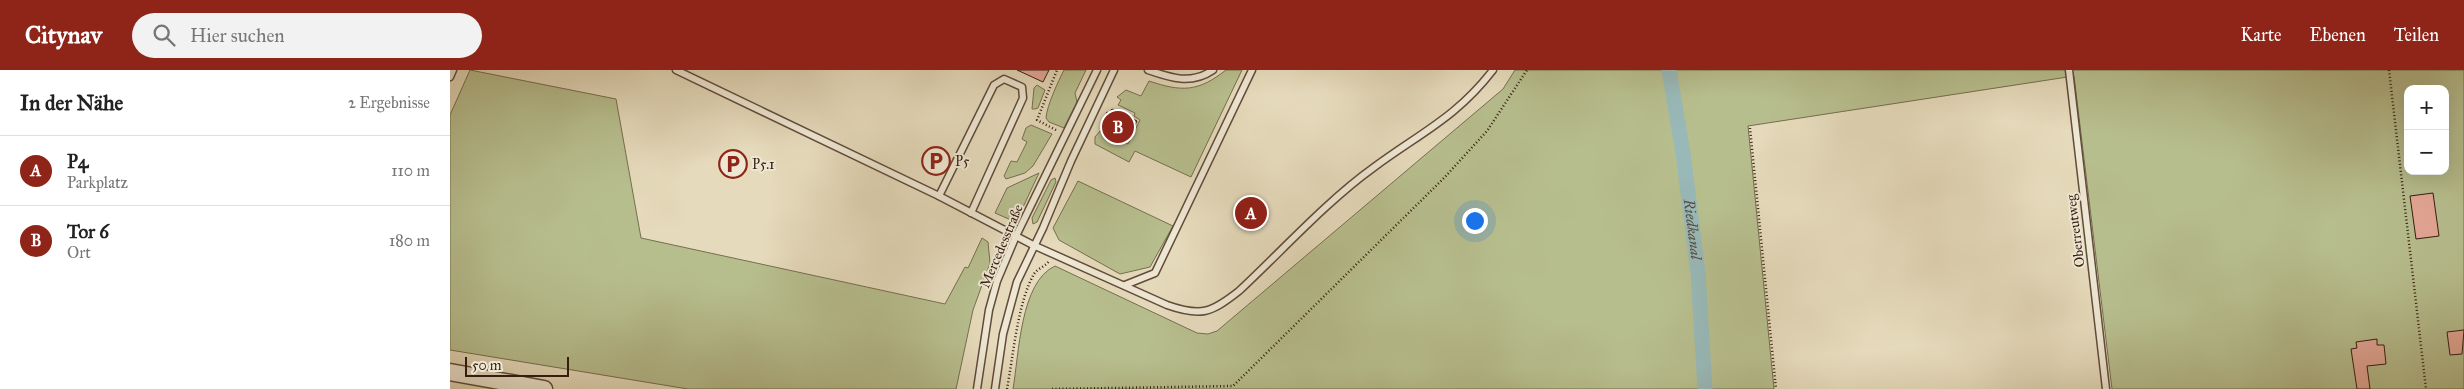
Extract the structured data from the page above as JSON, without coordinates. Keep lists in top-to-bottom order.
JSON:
{
  "streets": {
    "lane": ["Oberreutweg", "Mercedesstraße"]
  },
  "water": ["Riedkanal"],
  "places": {
    "parking": ["P5", "P5.1"]
  },
  "scale_bar": "50 m",
  "page": {
    "header": "Citynav",
    "search": "Hier suchen",
    "nav": ["Karte", "Ebenen", "Teilen"],
    "heading": ["In der Nähe", "2 Ergebnisse"],
    "map_buttons": ["+", "−"],
    "pins": ["B", "A"],
    "list": [
      {
        "mark": "A",
        "name": "P4",
        "note": "Parkplatz",
        "value": "110 m"
      },
      {
        "mark": "B",
        "name": "Tor 6",
        "note": "Ort",
        "value": "180 m"
      }
    ],
    "scale": "50 m"
  }
}
